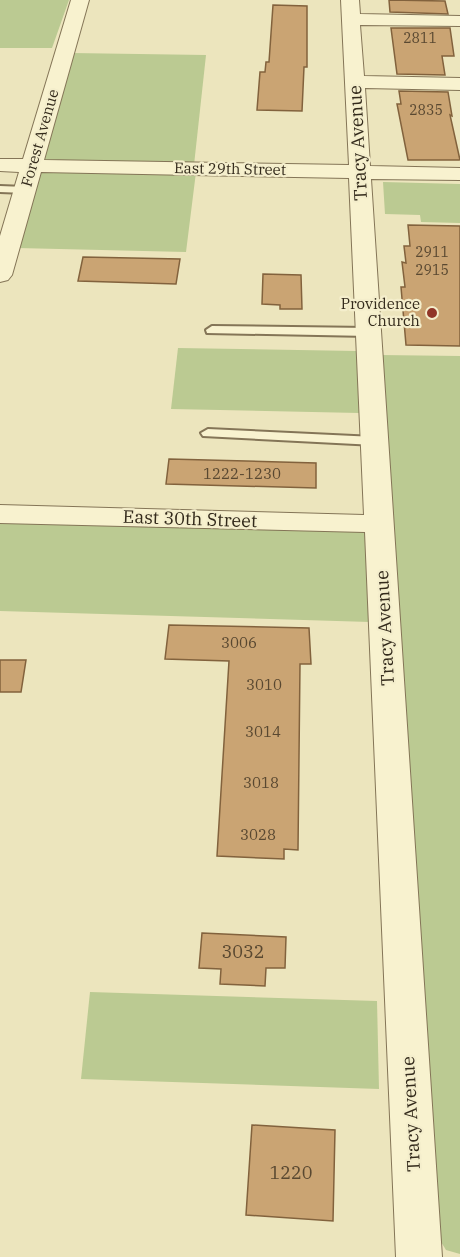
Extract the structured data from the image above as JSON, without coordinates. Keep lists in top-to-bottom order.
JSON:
{
  "streets": {
    "street": [
      "Forest Avenue",
      "Tracy Avenue",
      "East 29th Street",
      "East 30th Street"
    ]
  },
  "crossings": [
    ["Forest Avenue", "East 29th Street"],
    ["Tracy Avenue", "East 29th Street"],
    ["Tracy Avenue", "East 30th Street"]
  ],
  "places": ["Providence Church"],
  "house_numbers": [
    "2811",
    "2835",
    "2911",
    "2915",
    "1222-1230",
    "3006",
    "3010",
    "3014",
    "3018",
    "3028",
    "3032",
    "1220"
  ]
}
